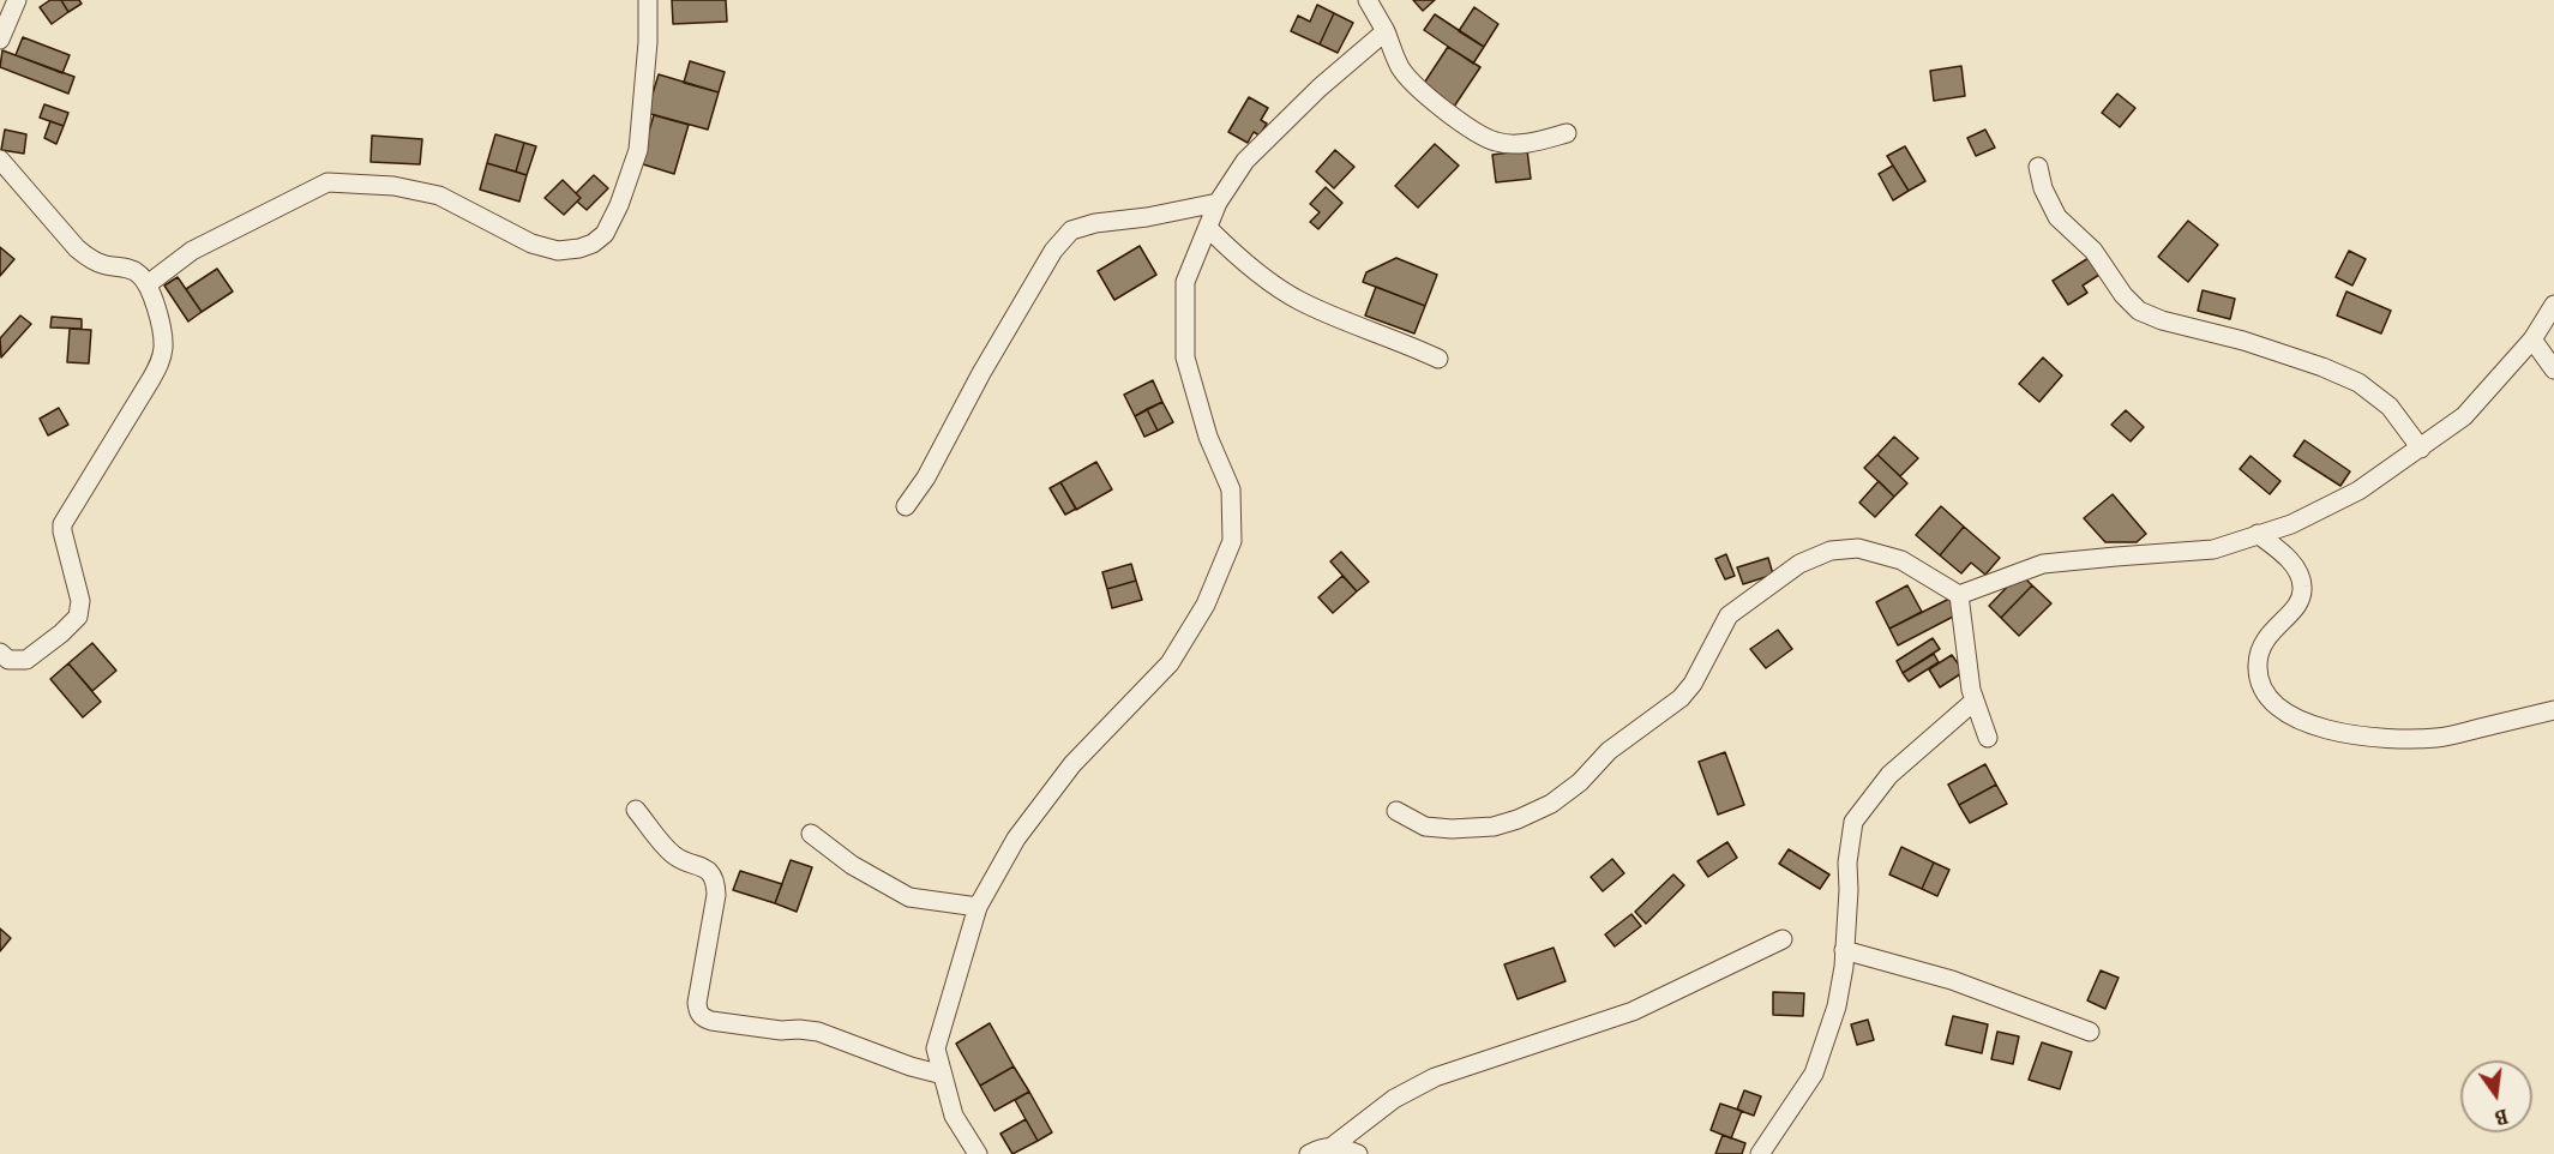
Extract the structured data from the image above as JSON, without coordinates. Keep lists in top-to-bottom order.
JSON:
{
  "north": "bottom"
}
